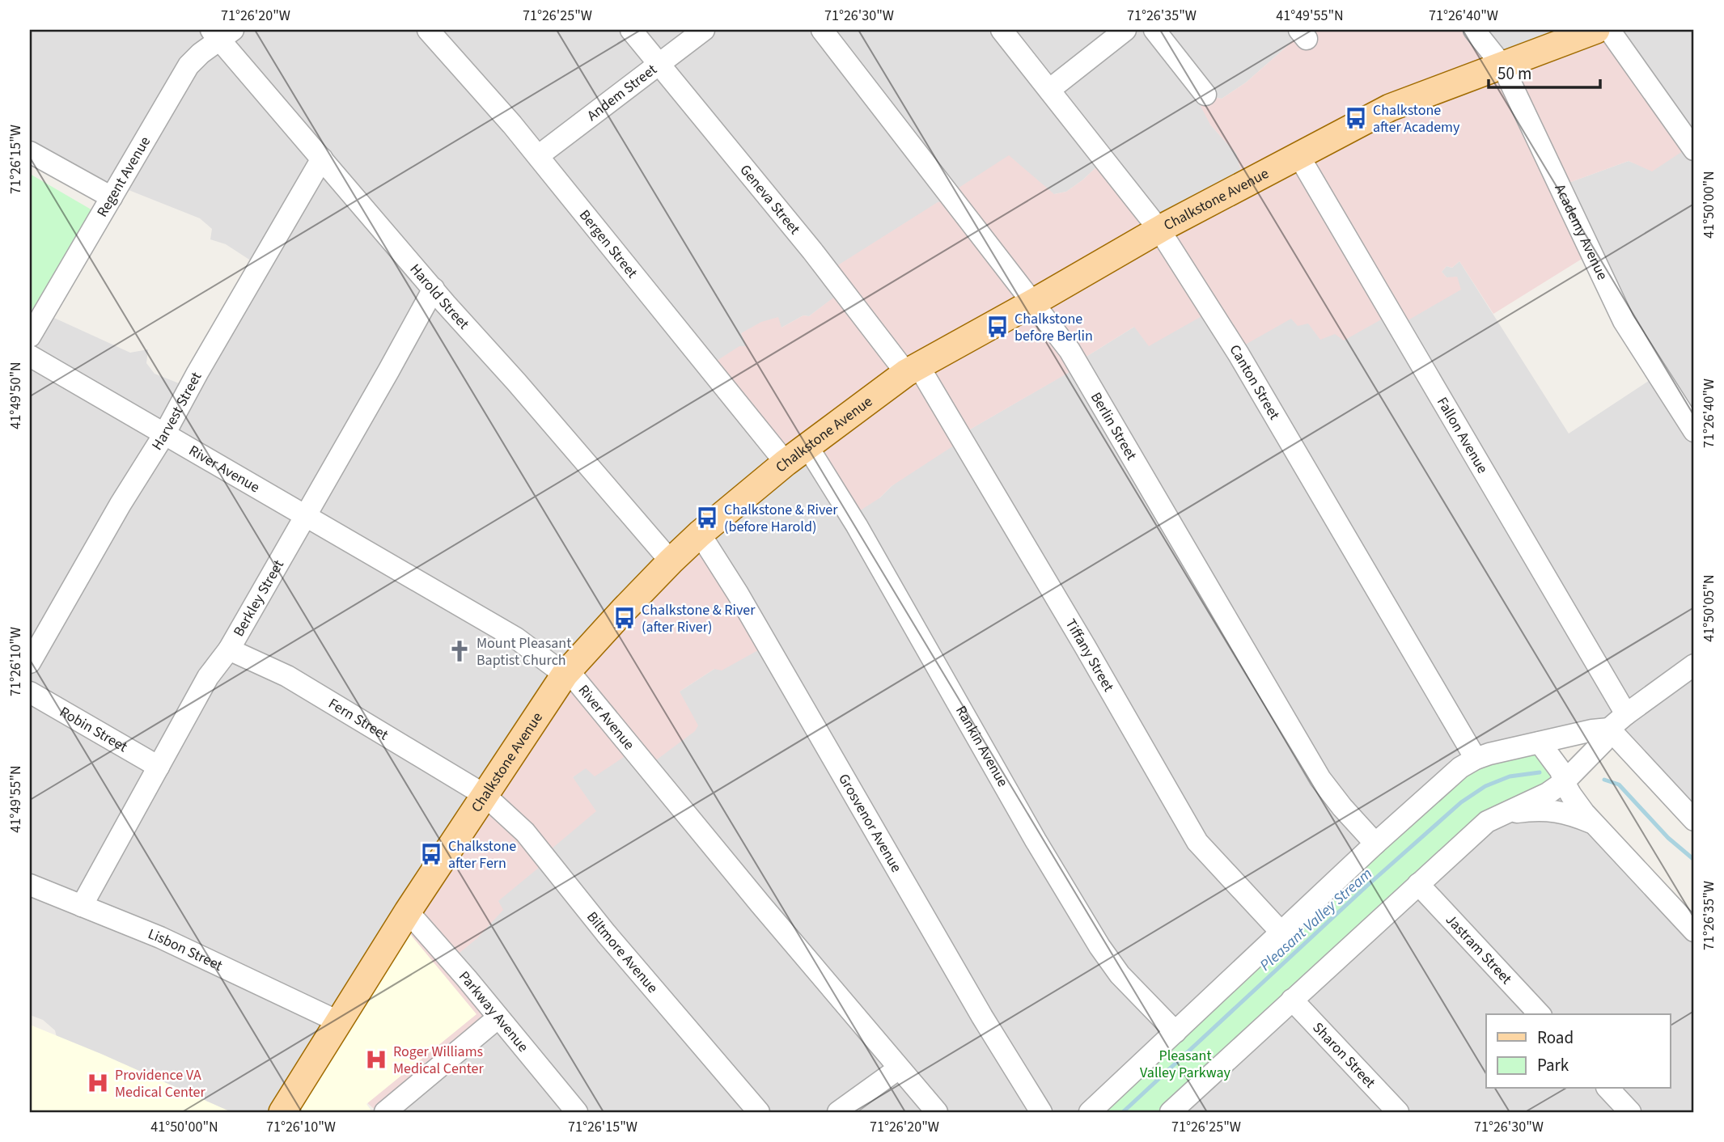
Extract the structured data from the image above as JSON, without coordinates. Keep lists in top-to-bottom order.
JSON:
{
  "streets": {
    "main road": ["Chalkstone Avenue"],
    "street": [
      "Andem Street",
      "Regent Avenue",
      "Geneva Street",
      "Academy Avenue",
      "Bergen Street",
      "Harold Street",
      "Canton Street",
      "Harvest Street",
      "Berlin Street",
      "Fallon Avenue",
      "River Avenue",
      "Berkley Street",
      "Tiffany Street",
      "Fern Street",
      "Robin Street",
      "Rankin Avenue",
      "Grosvenor Avenue",
      "Lisbon Street",
      "Jastram Street",
      "Biltmore Avenue",
      "Parkway Avenue",
      "Sharon Street"
    ]
  },
  "crossings": [
    ["Andem Street", "Geneva Street"],
    ["Andem Street", "Bergen Street"],
    ["Regent Avenue", "Harold Street"],
    ["Chalkstone Avenue", "Geneva Street"],
    ["Chalkstone Avenue", "Academy Avenue"],
    ["Chalkstone Avenue", "Bergen Street"],
    ["Chalkstone Avenue", "Harold Street"],
    ["Chalkstone Avenue", "Canton Street"],
    ["Chalkstone Avenue", "Berlin Street"],
    ["Chalkstone Avenue", "Fallon Avenue"],
    ["Chalkstone Avenue", "River Avenue"],
    ["Chalkstone Avenue", "Tiffany Street"],
    ["Chalkstone Avenue", "Fern Street"],
    ["Chalkstone Avenue", "Rankin Avenue"],
    ["Chalkstone Avenue", "Grosvenor Avenue"],
    ["Chalkstone Avenue", "Lisbon Street"],
    ["Chalkstone Avenue", "Biltmore Avenue"],
    ["Chalkstone Avenue", "Parkway Avenue"],
    ["Geneva Street", "Tiffany Street"],
    ["Harold Street", "Harvest Street"],
    ["Harold Street", "Berkley Street"],
    ["Harvest Street", "River Avenue"],
    ["River Avenue", "Berkley Street"],
    ["Berkley Street", "Fern Street"],
    ["Berkley Street", "Robin Street"],
    ["Berkley Street", "Lisbon Street"],
    ["Fern Street", "Biltmore Avenue"]
  ],
  "water": ["Pleasant Valley Stream"],
  "parks": ["Pleasant Valley Parkway"],
  "places": {
    "bus stop": [
      "Chalkstone after Academy",
      "Chalkstone before Berlin",
      "Chalkstone & River (before Harold)",
      "Chalkstone & River (after River)",
      "Chalkstone after Fern"
    ],
    "church": ["Mount Pleasant Baptist Church"],
    "hospital": ["Roger Williams Medical Center", "Providence VA Medical Center"]
  },
  "legend": ["Road", "Park"],
  "scale_bar": "50 m",
  "coordinates": [
    "71°26'20\"W",
    "71°26'25\"W",
    "71°26'30\"W",
    "71°26'35\"W",
    "41°49'55\"N",
    "71°26'40\"W",
    "71°26'15\"W",
    "41°50'00\"N",
    "41°49'50\"N",
    "41°50'05\"N",
    "71°26'10\"W"
  ]
}
